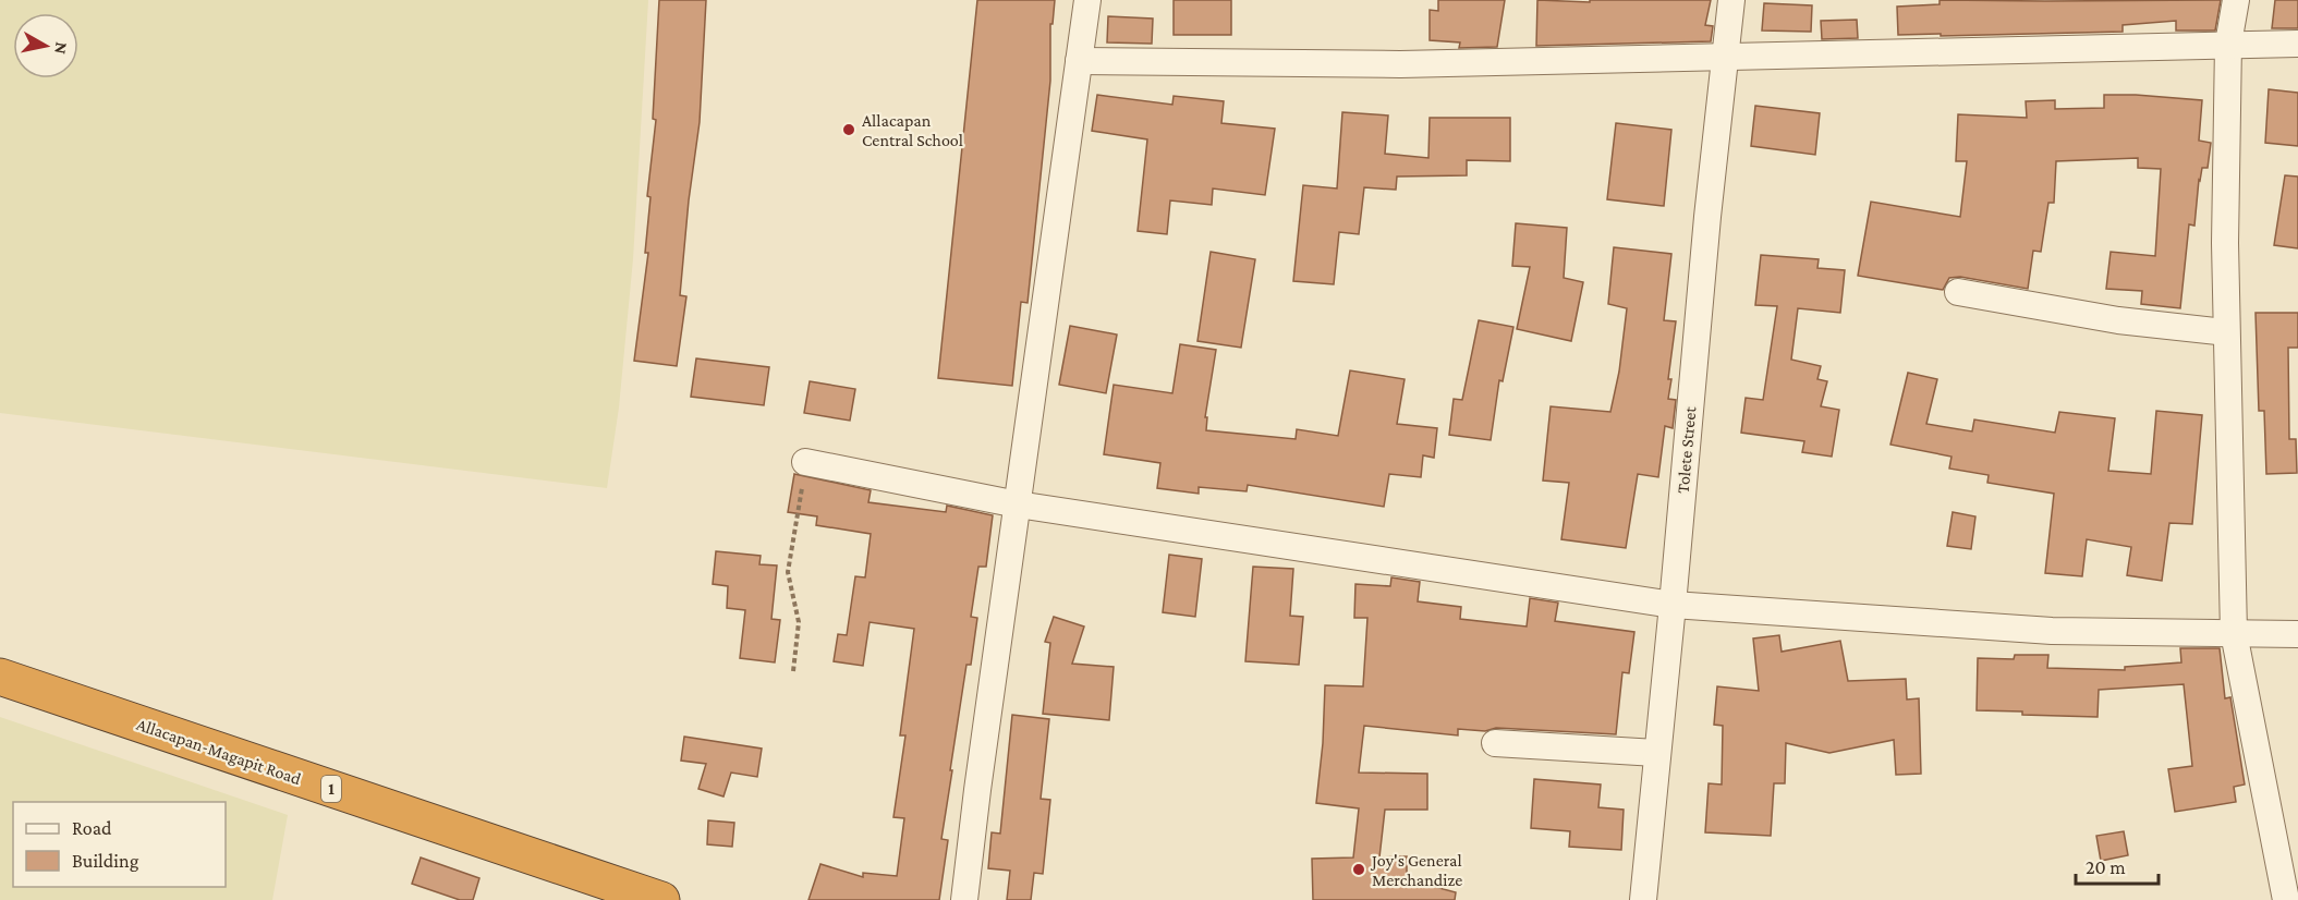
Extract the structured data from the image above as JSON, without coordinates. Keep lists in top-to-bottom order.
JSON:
{
  "streets": {
    "highway": ["Allacapan-Magapit Road", "1"],
    "street": ["Tolete Street"]
  },
  "places": ["Allacapan Central School", "Joy's General Merchandize"],
  "legend": ["Road", "Building"],
  "scale_bar": "20 m",
  "north": "right"
}
